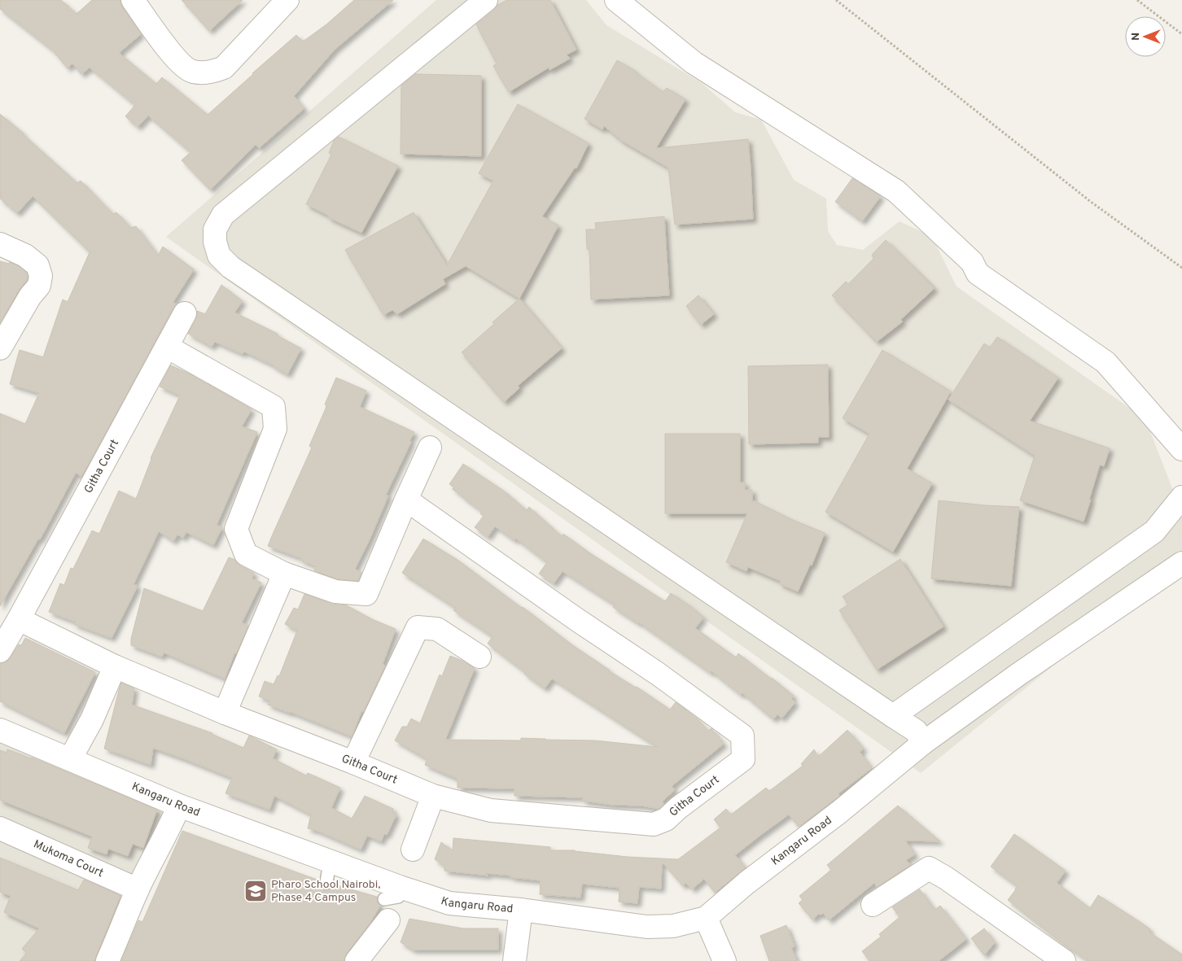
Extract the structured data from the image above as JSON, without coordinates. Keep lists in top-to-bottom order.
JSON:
{
  "streets": {
    "street": ["Githa Court", "Kangaru Road", "Mukoma Court"]
  },
  "places": {
    "school or university": ["Pharo School Nairobi, Phase 4 Campus"]
  },
  "north": "left"
}
